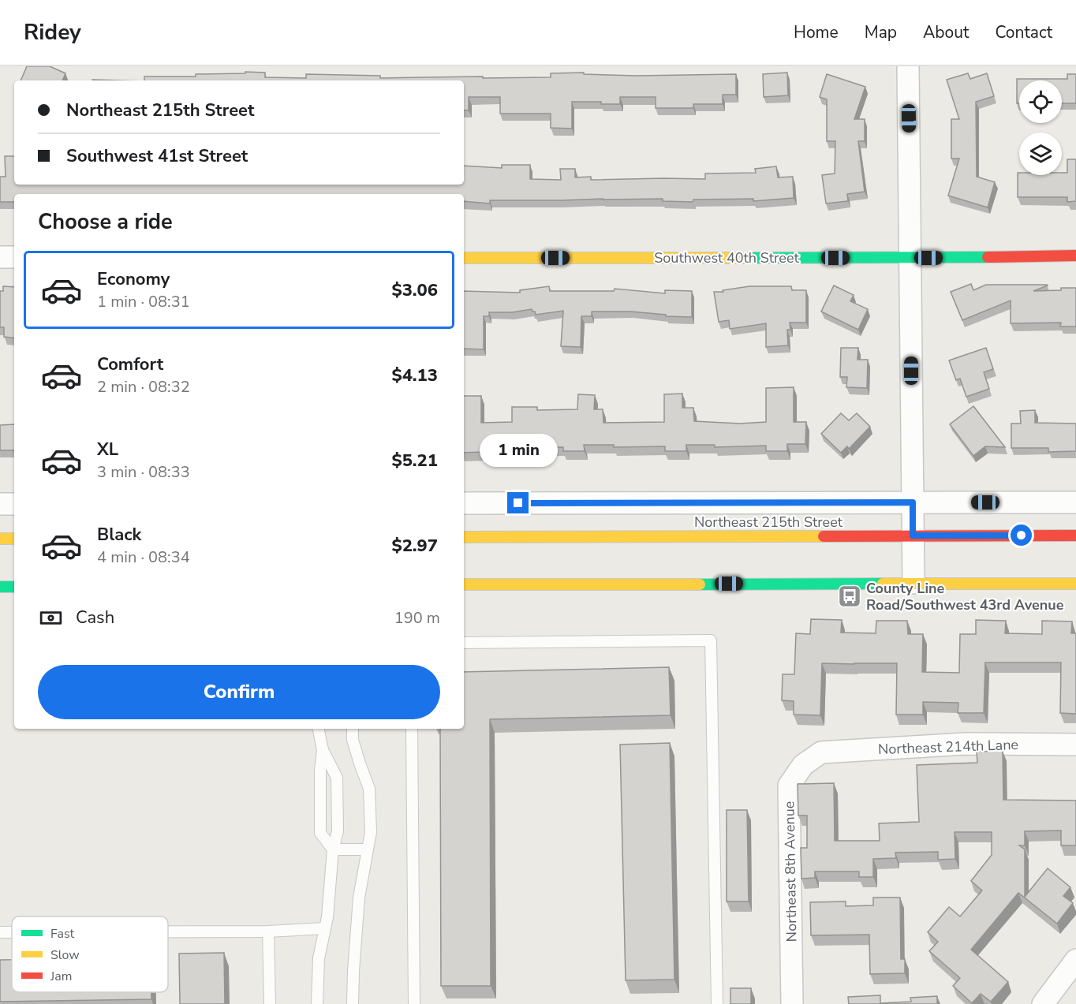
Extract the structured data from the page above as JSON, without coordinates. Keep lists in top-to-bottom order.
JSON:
{
  "streets": {
    "street": [
      "Southwest 40th Street",
      "Northeast 215th Street",
      "Northeast 214th Lane",
      "Northeast 8th Avenue"
    ]
  },
  "crossings": [
    ["Northeast 214th Lane", "Northeast 8th Avenue"]
  ],
  "places": {
    "bus stop": ["County Line Road/Southwest 43rd Avenue"]
  },
  "legend": ["Fast", "Slow", "Jam"],
  "page": {
    "header": "Ridey",
    "nav": [
      "Home",
      "Map",
      "About",
      "Contact"
    ],
    "banner": ["Northeast 215th Street", "Southwest 41st Street"],
    "heading": "Choose a ride",
    "list": [
      {
        "name": "Economy",
        "note": "1 min · 08:31",
        "value": "$3.06"
      },
      {
        "name": "Comfort",
        "note": "2 min · 08:32",
        "value": "$4.13"
      },
      {
        "name": "XL",
        "note": "3 min · 08:33",
        "value": "$5.21"
      },
      {
        "name": "Black",
        "note": "4 min · 08:34",
        "value": "$2.97"
      }
    ],
    "bubble": "1 min",
    "pay": ["Cash", "190 m"],
    "buttons": "Confirm"
  }
}
